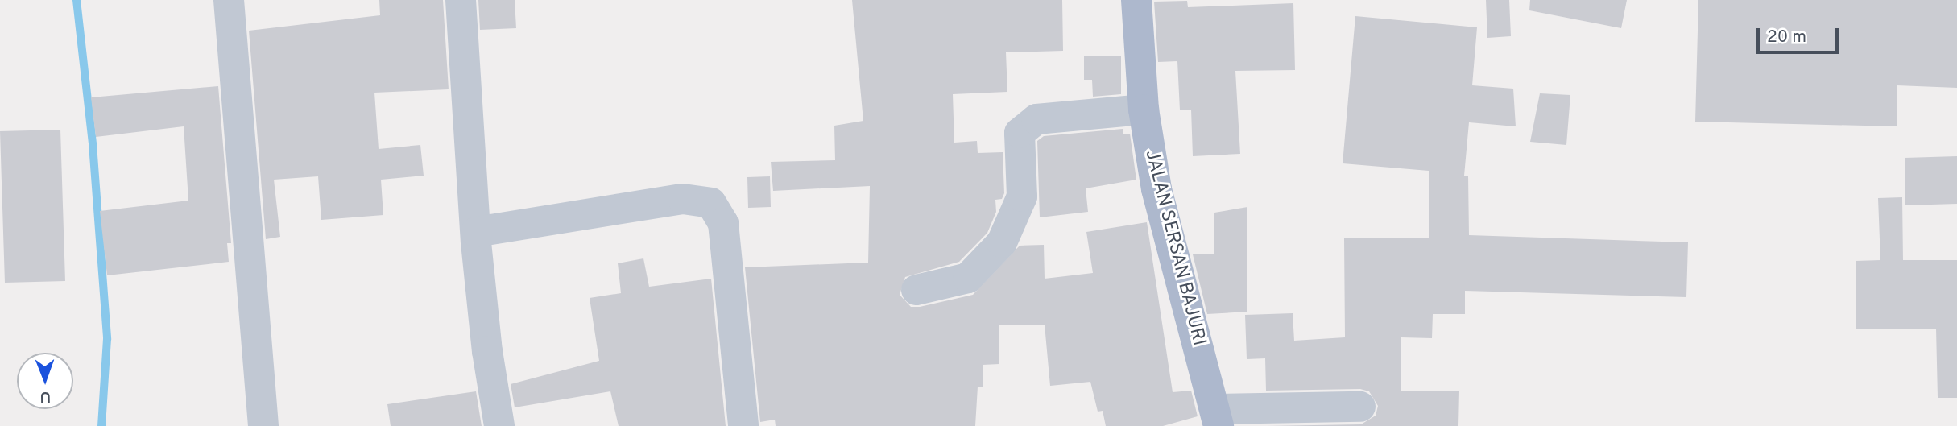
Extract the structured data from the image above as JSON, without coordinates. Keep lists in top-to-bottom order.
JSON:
{
  "streets": {
    "main road": ["JALAN SERSAN BAJURI"]
  },
  "scale_bar": "20 m",
  "north": "bottom"
}
